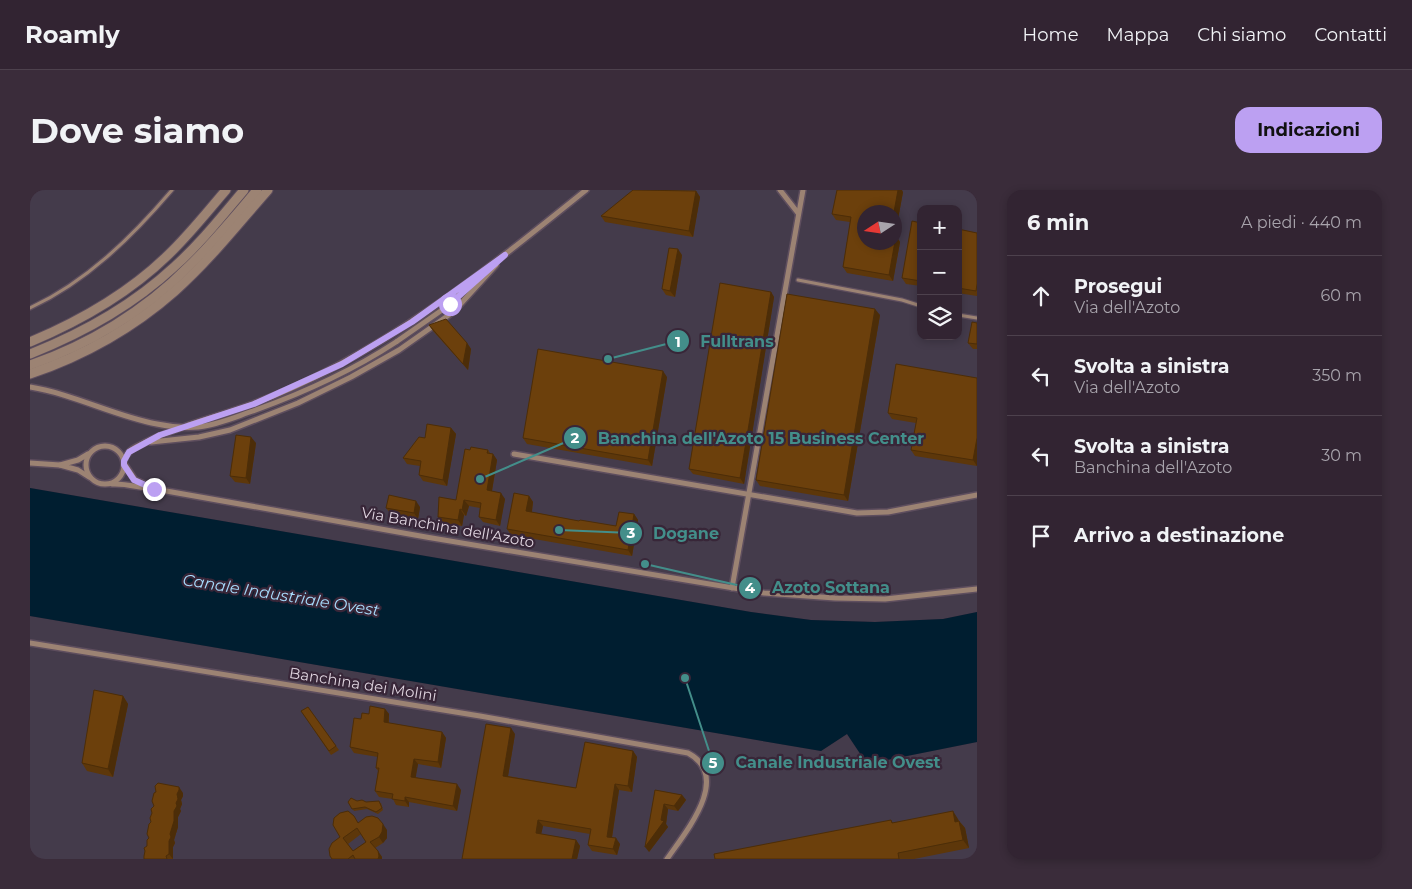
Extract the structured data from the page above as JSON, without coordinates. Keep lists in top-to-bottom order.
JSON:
{
  "streets": {
    "street": ["Via Banchina dell'Azoto", "Banchina dei Molini"]
  },
  "water": ["Canale Industriale Ovest"],
  "places": [
    "Fulltrans",
    "Banchina dell'Azoto 15 Business Center",
    "Dogane",
    "Azoto Sottana",
    "Canale Industriale Ovest"
  ],
  "north": "left",
  "page": {
    "header": "Roamly",
    "nav": [
      "Home",
      "Mappa",
      "Chi siamo",
      "Contatti"
    ],
    "buttons": "Indicazioni",
    "title": "Dove siamo",
    "heading": ["6 min", "A piedi · 440 m"],
    "map_buttons": ["+", "−"],
    "list": [
      ["Prosegui", "Via dell'Azoto", "60 m"],
      ["Svolta a sinistra", "Via dell'Azoto", "350 m"],
      ["Svolta a sinistra", "Banchina dell'Azoto", "30 m"],
      "Arrivo a destinazione"
    ]
  }
}
